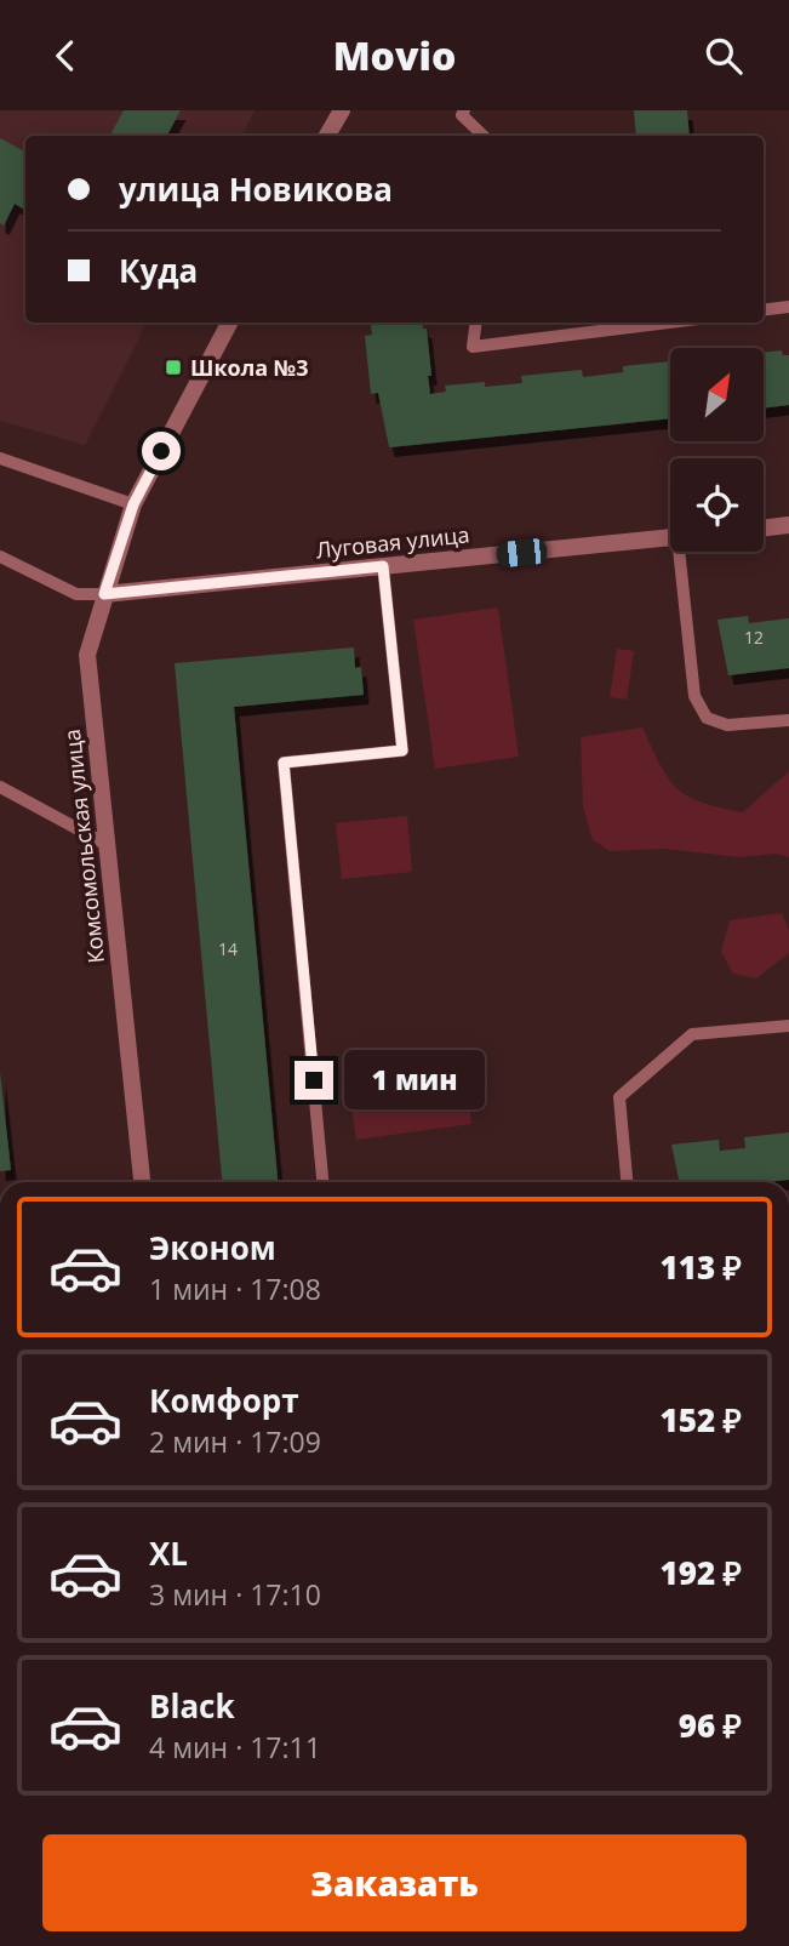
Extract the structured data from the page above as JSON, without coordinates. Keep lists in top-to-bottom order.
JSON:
{
  "streets": {
    "street": ["Луговая улица", "Комсомольская улица"]
  },
  "crossings": [
    ["Луговая улица", "Комсомольская улица"]
  ],
  "places": {
    "transit": ["Школа №3"]
  },
  "house_numbers": ["12", "14"],
  "north": "top right",
  "page": {
    "header": "Movio",
    "banner": ["улица Новикова", "Куда"],
    "bubble": "1 мин",
    "list": [
      {
        "name": "Эконом",
        "note": "1 мин · 17:08",
        "value": "113 ₽"
      },
      {
        "name": "Комфорт",
        "note": "2 мин · 17:09",
        "value": "152 ₽"
      },
      {
        "name": "XL",
        "note": "3 мин · 17:10",
        "value": "192 ₽"
      },
      {
        "name": "Black",
        "note": "4 мин · 17:11",
        "value": "96 ₽"
      }
    ],
    "buttons": "Заказать"
  }
}
